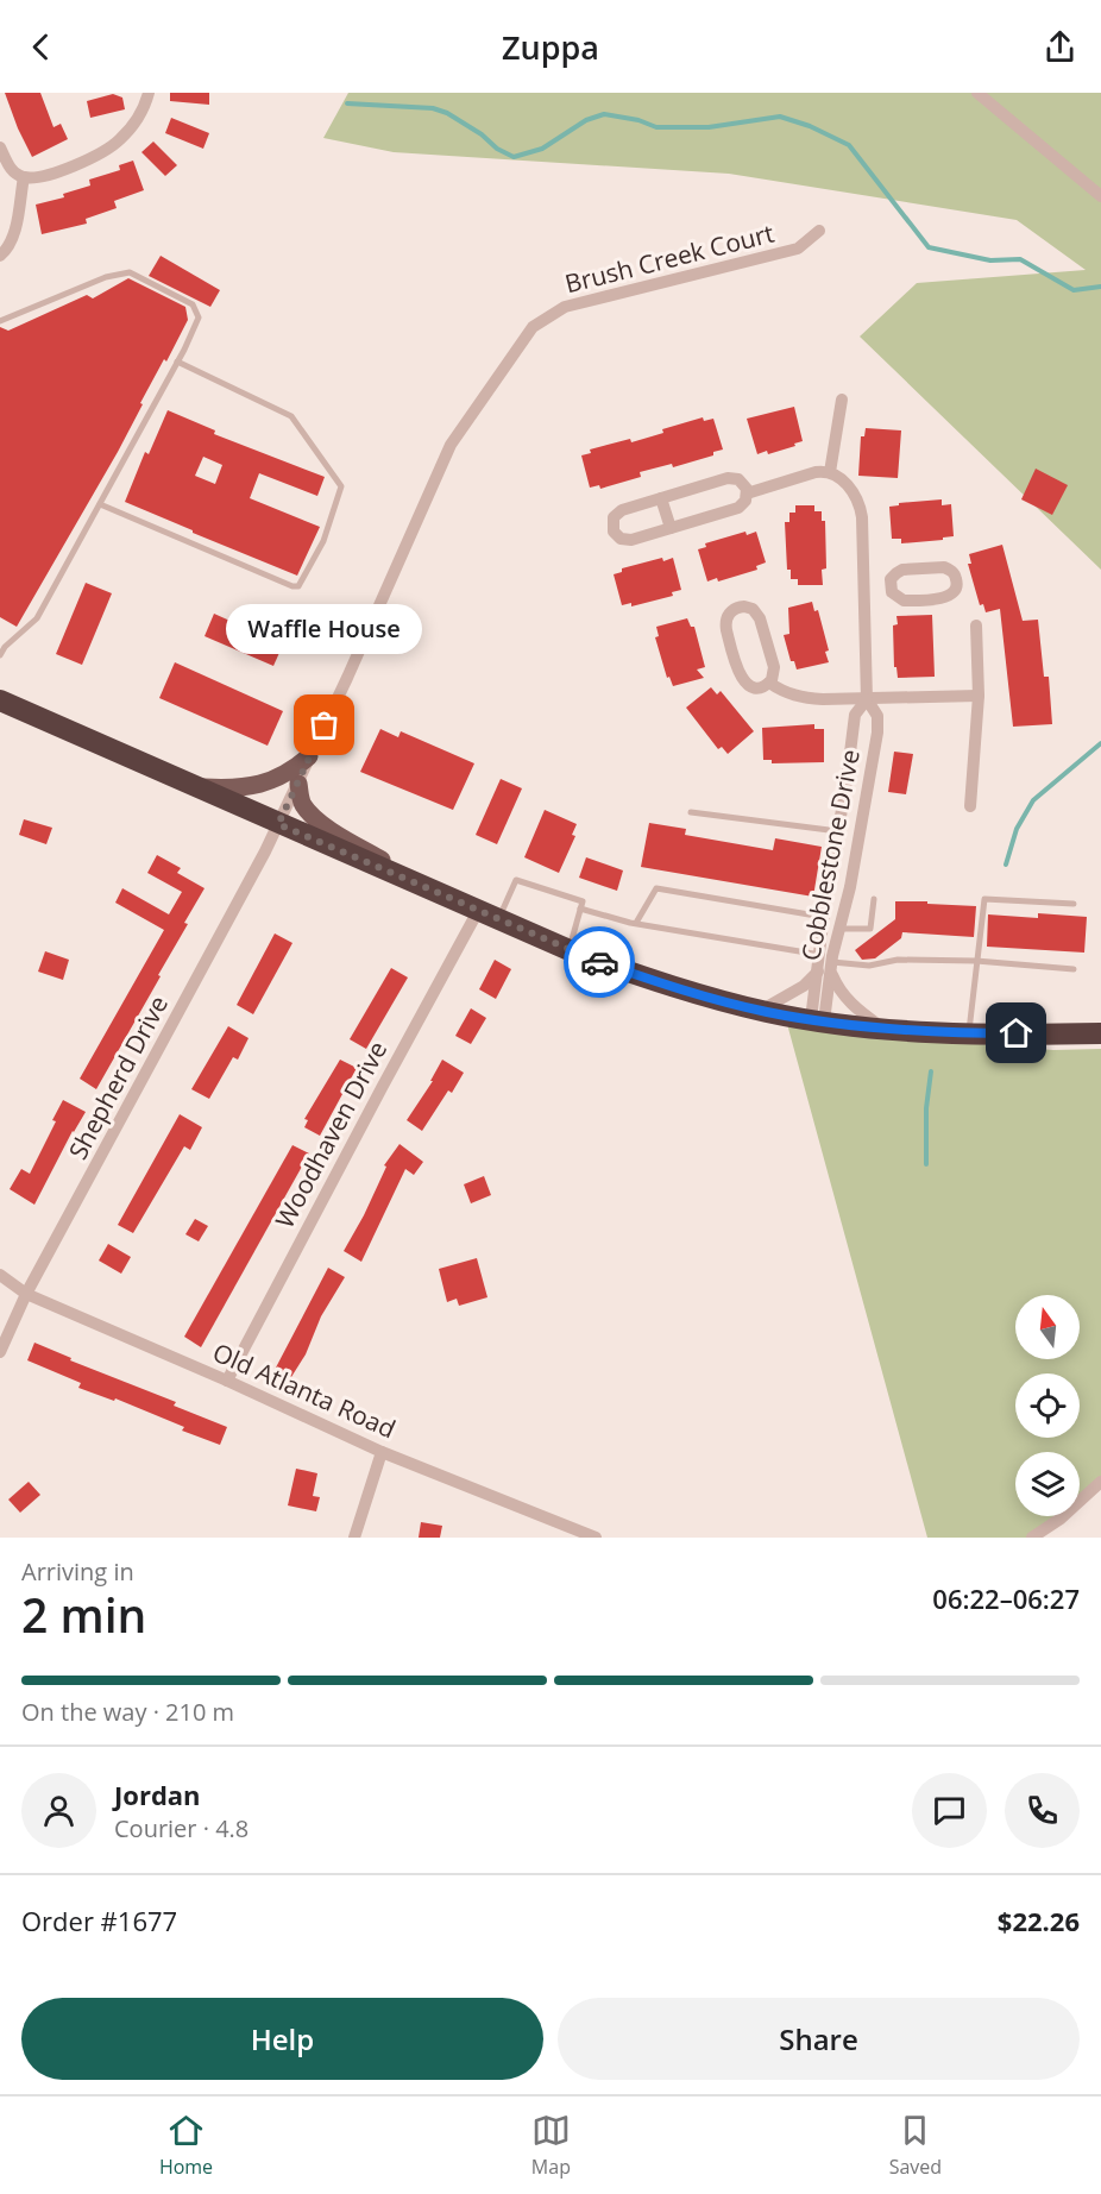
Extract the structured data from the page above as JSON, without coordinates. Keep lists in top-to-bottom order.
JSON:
{
  "streets": {
    "street": [
      "Brush Creek Court",
      "Cobblestone Drive",
      "Shepherd Drive",
      "Woodhaven Drive",
      "Old Atlanta Road"
    ]
  },
  "crossings": [
    ["Brush Creek Court", "Shepherd Drive"],
    ["Shepherd Drive", "Old Atlanta Road"],
    ["Woodhaven Drive", "Old Atlanta Road"]
  ],
  "places": ["Waffle House"],
  "north": "top",
  "page": {
    "header": "Zuppa",
    "bubble": "Waffle House",
    "heading": ["2 min", "Arriving in", "06:22–06:27"],
    "panel": [
      "Jordan",
      "Courier · 4.8",
      "Order #1677",
      "$22.26"
    ],
    "bar": "On the way · 210 m",
    "buttons": ["Help", "Share"],
    "tabs": ["Home", "Map", "Saved"]
  }
}
